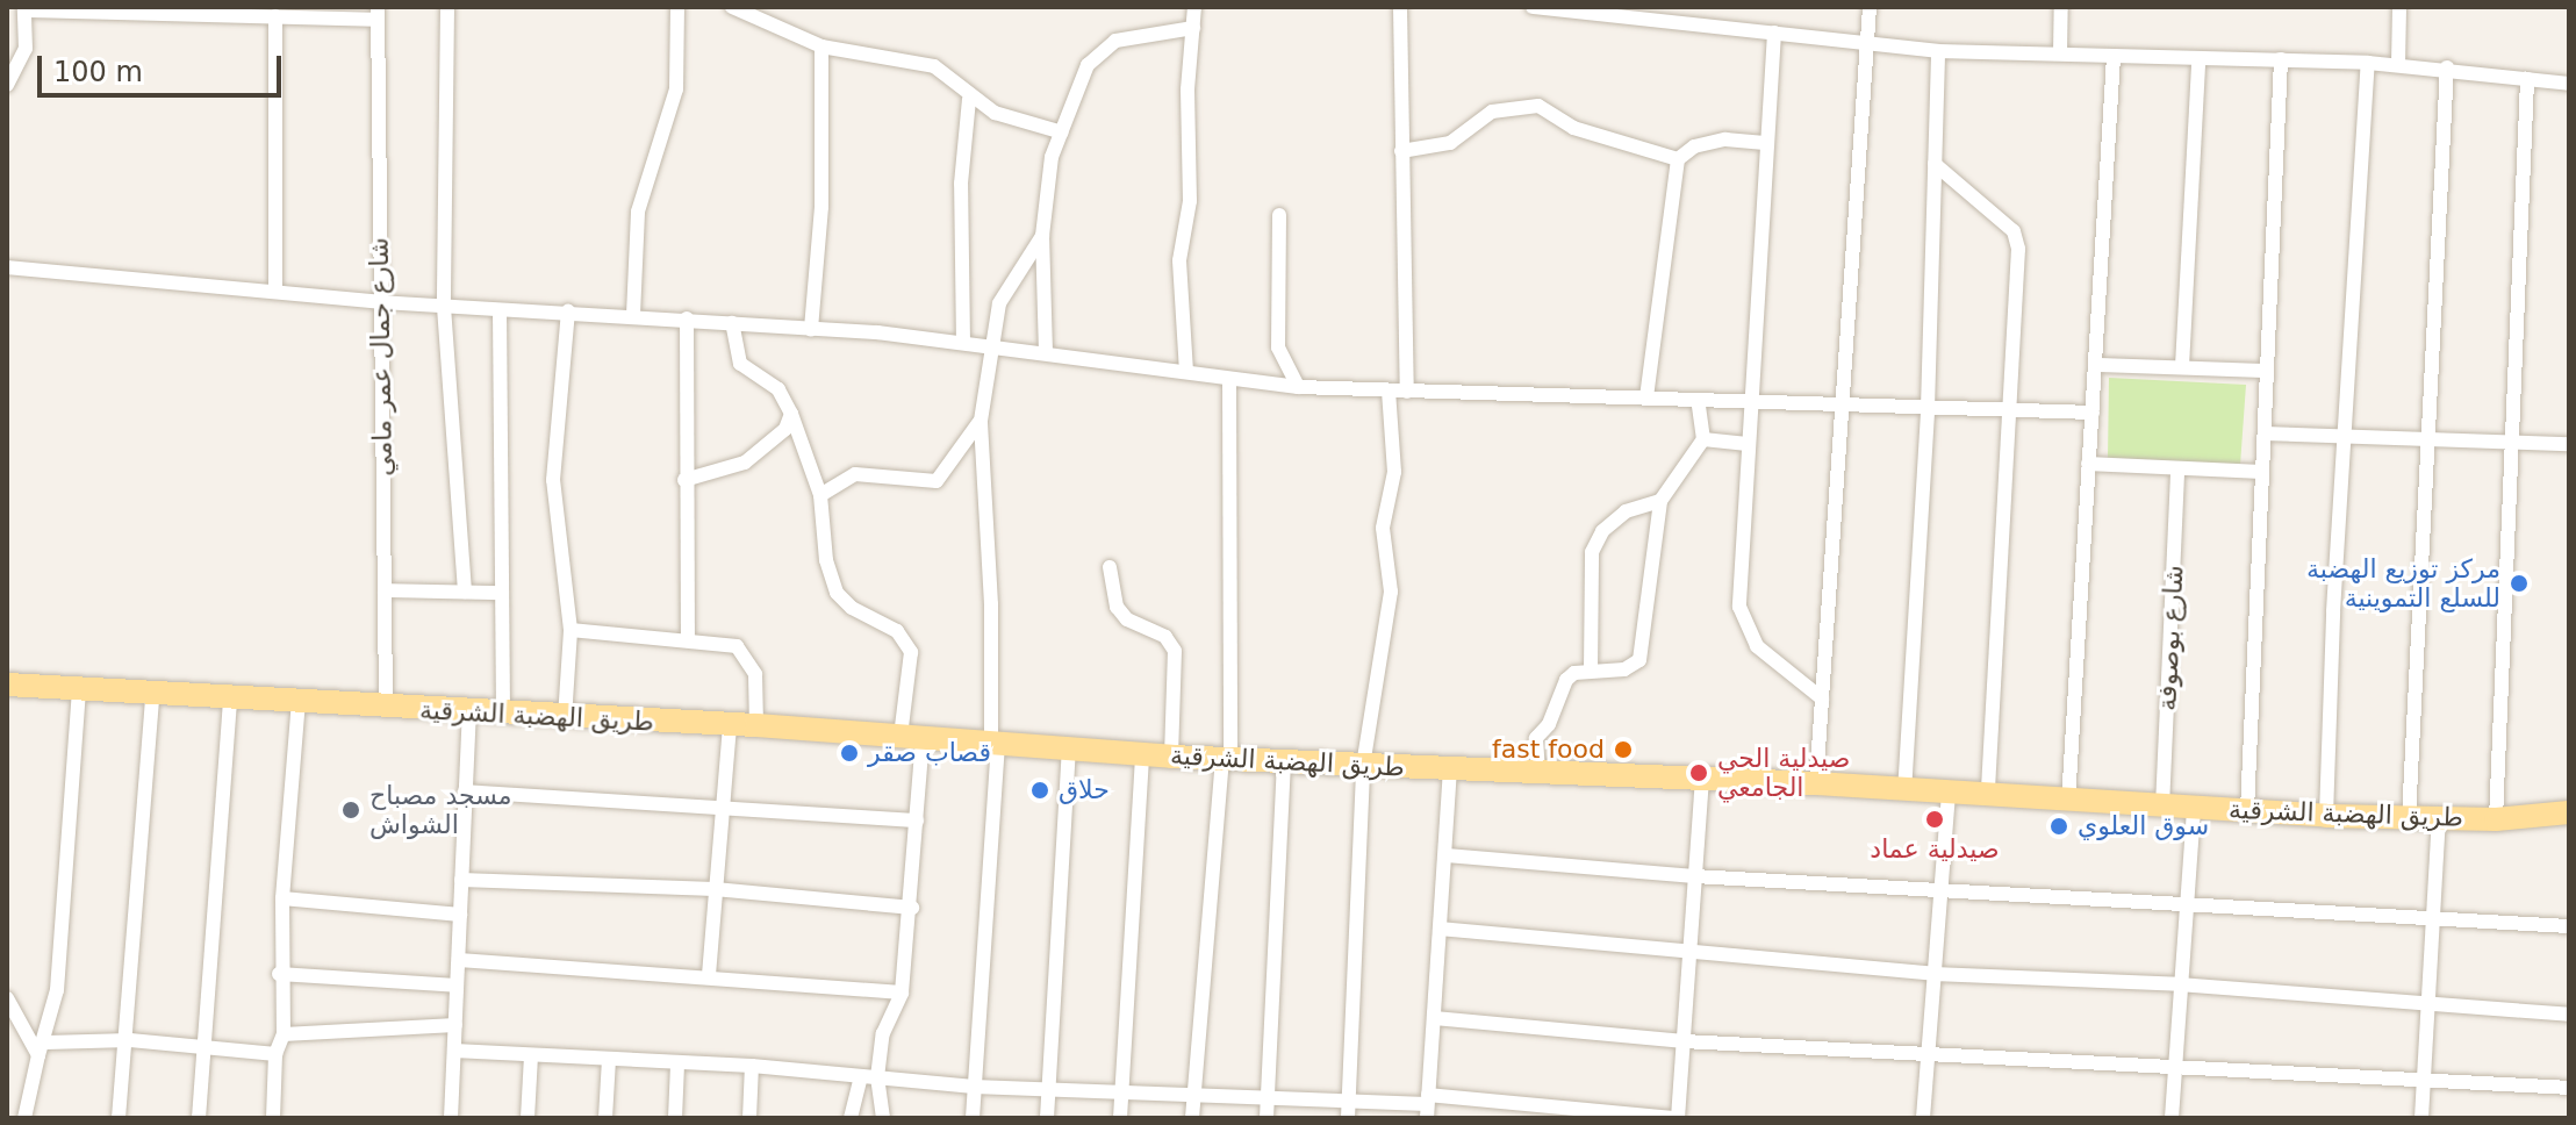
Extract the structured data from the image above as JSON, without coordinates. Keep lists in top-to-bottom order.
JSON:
{
  "streets": {
    "main road": ["طريق الهضبة الشرقية"],
    "street": ["شارع جمال عمر مامي", "شارع بوصوفة"]
  },
  "crossings": [
    ["شارع جمال عمر مامي", "طريق الهضبة الشرقية"],
    ["شارع بوصوفة", "طريق الهضبة الشرقية"]
  ],
  "places": [
    "مركز توزيع الهضبة للسلع التموينية",
    "fast food",
    "قصاب صقر",
    "صيدلية الحي الجامعي",
    "حلاق",
    "مسجد مصباح الشواش",
    "صيدلية عماد",
    "سوق العلوي"
  ],
  "scale_bar": "100 m"
}
